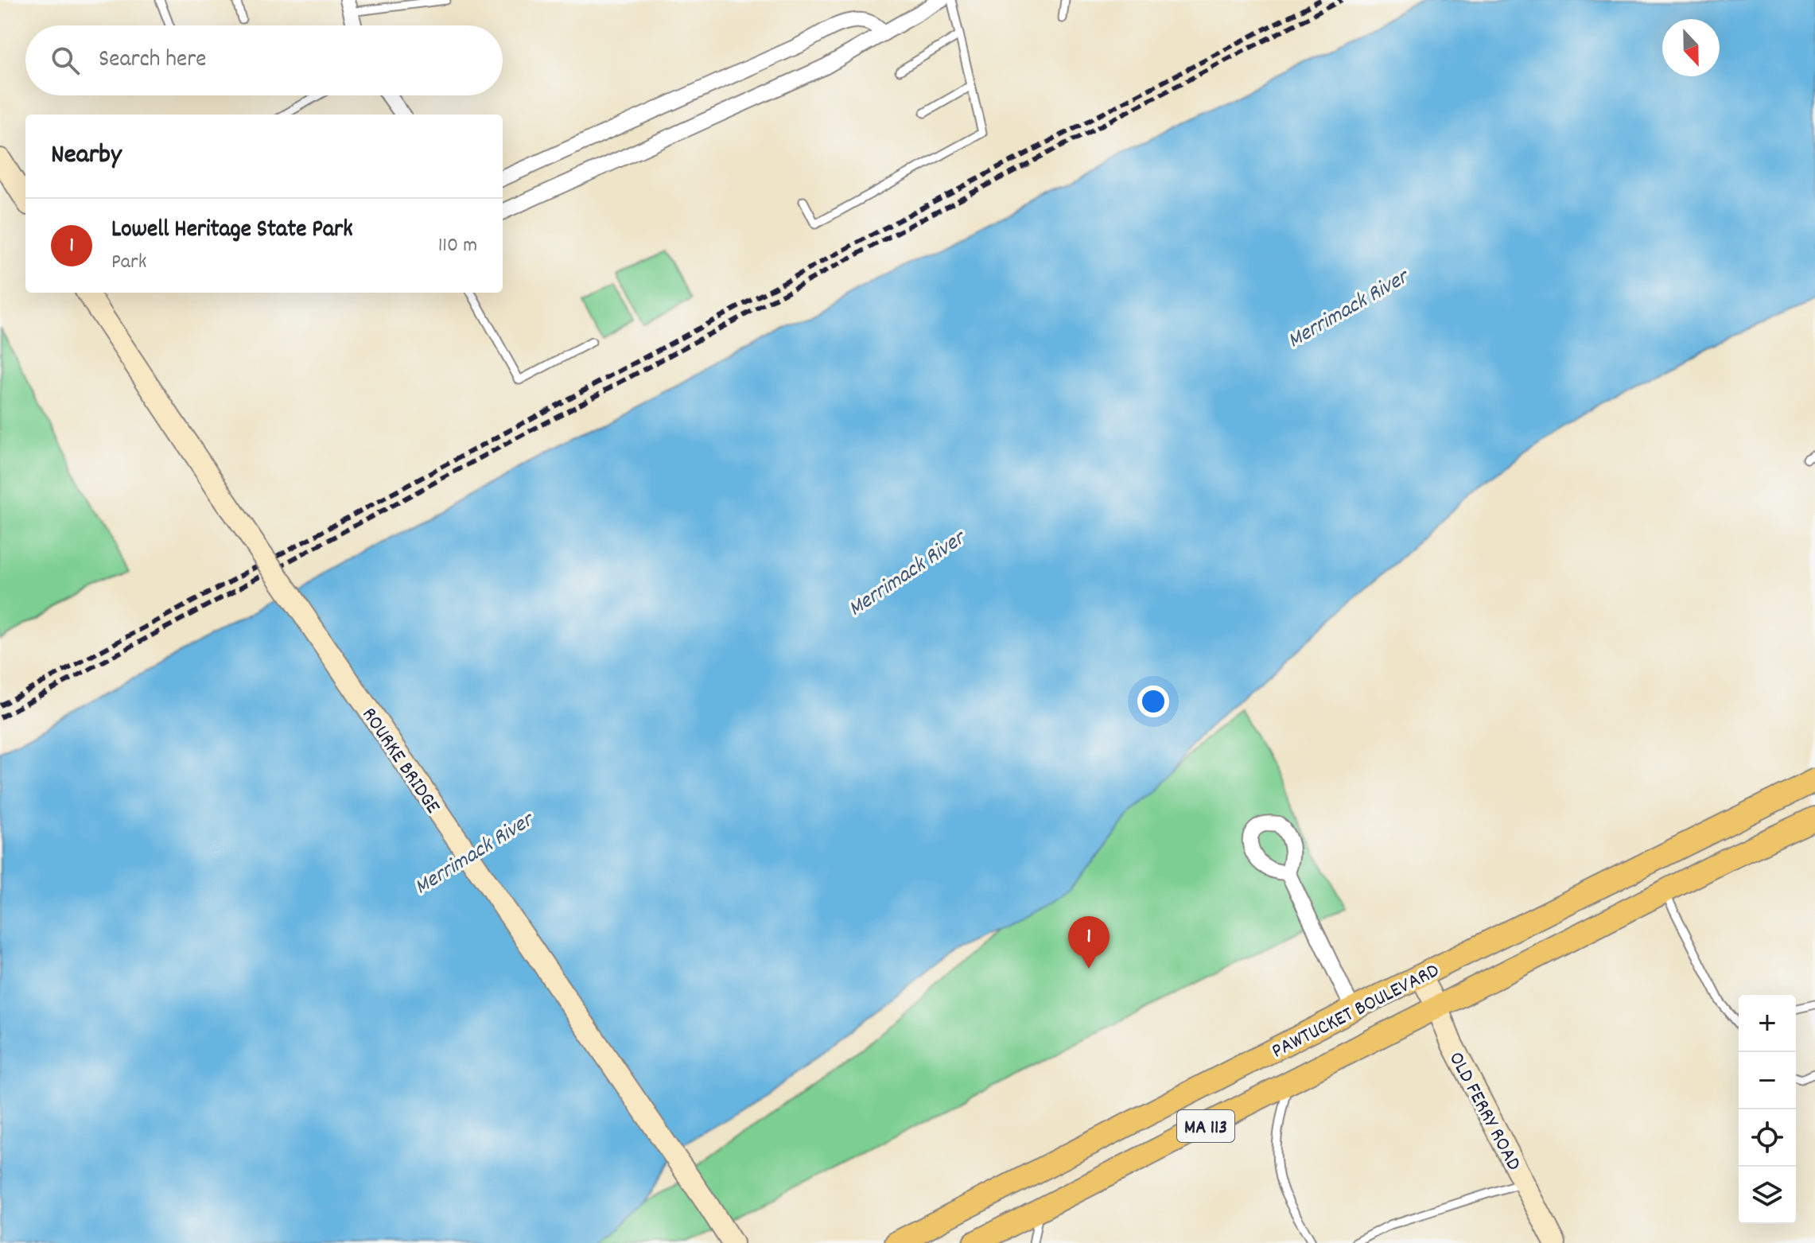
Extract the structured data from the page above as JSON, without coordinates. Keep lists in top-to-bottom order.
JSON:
{
  "streets": {
    "main road": [
      "ROURKE BRIDGE",
      "PAWTUCKET BOULEVARD",
      "OLD FERRY ROAD",
      "MA 113"
    ]
  },
  "crossings": [
    ["PAWTUCKET BOULEVARD", "OLD FERRY ROAD"]
  ],
  "water": ["Merrimack River"],
  "north": "bottom",
  "page": {
    "search": "Search here",
    "heading": "Nearby",
    "list": [
      {
        "mark": "1",
        "name": "Lowell Heritage State Park",
        "note": "Park",
        "value": "110 m"
      }
    ],
    "pins": "1",
    "map_buttons": ["+", "−"]
  }
}
